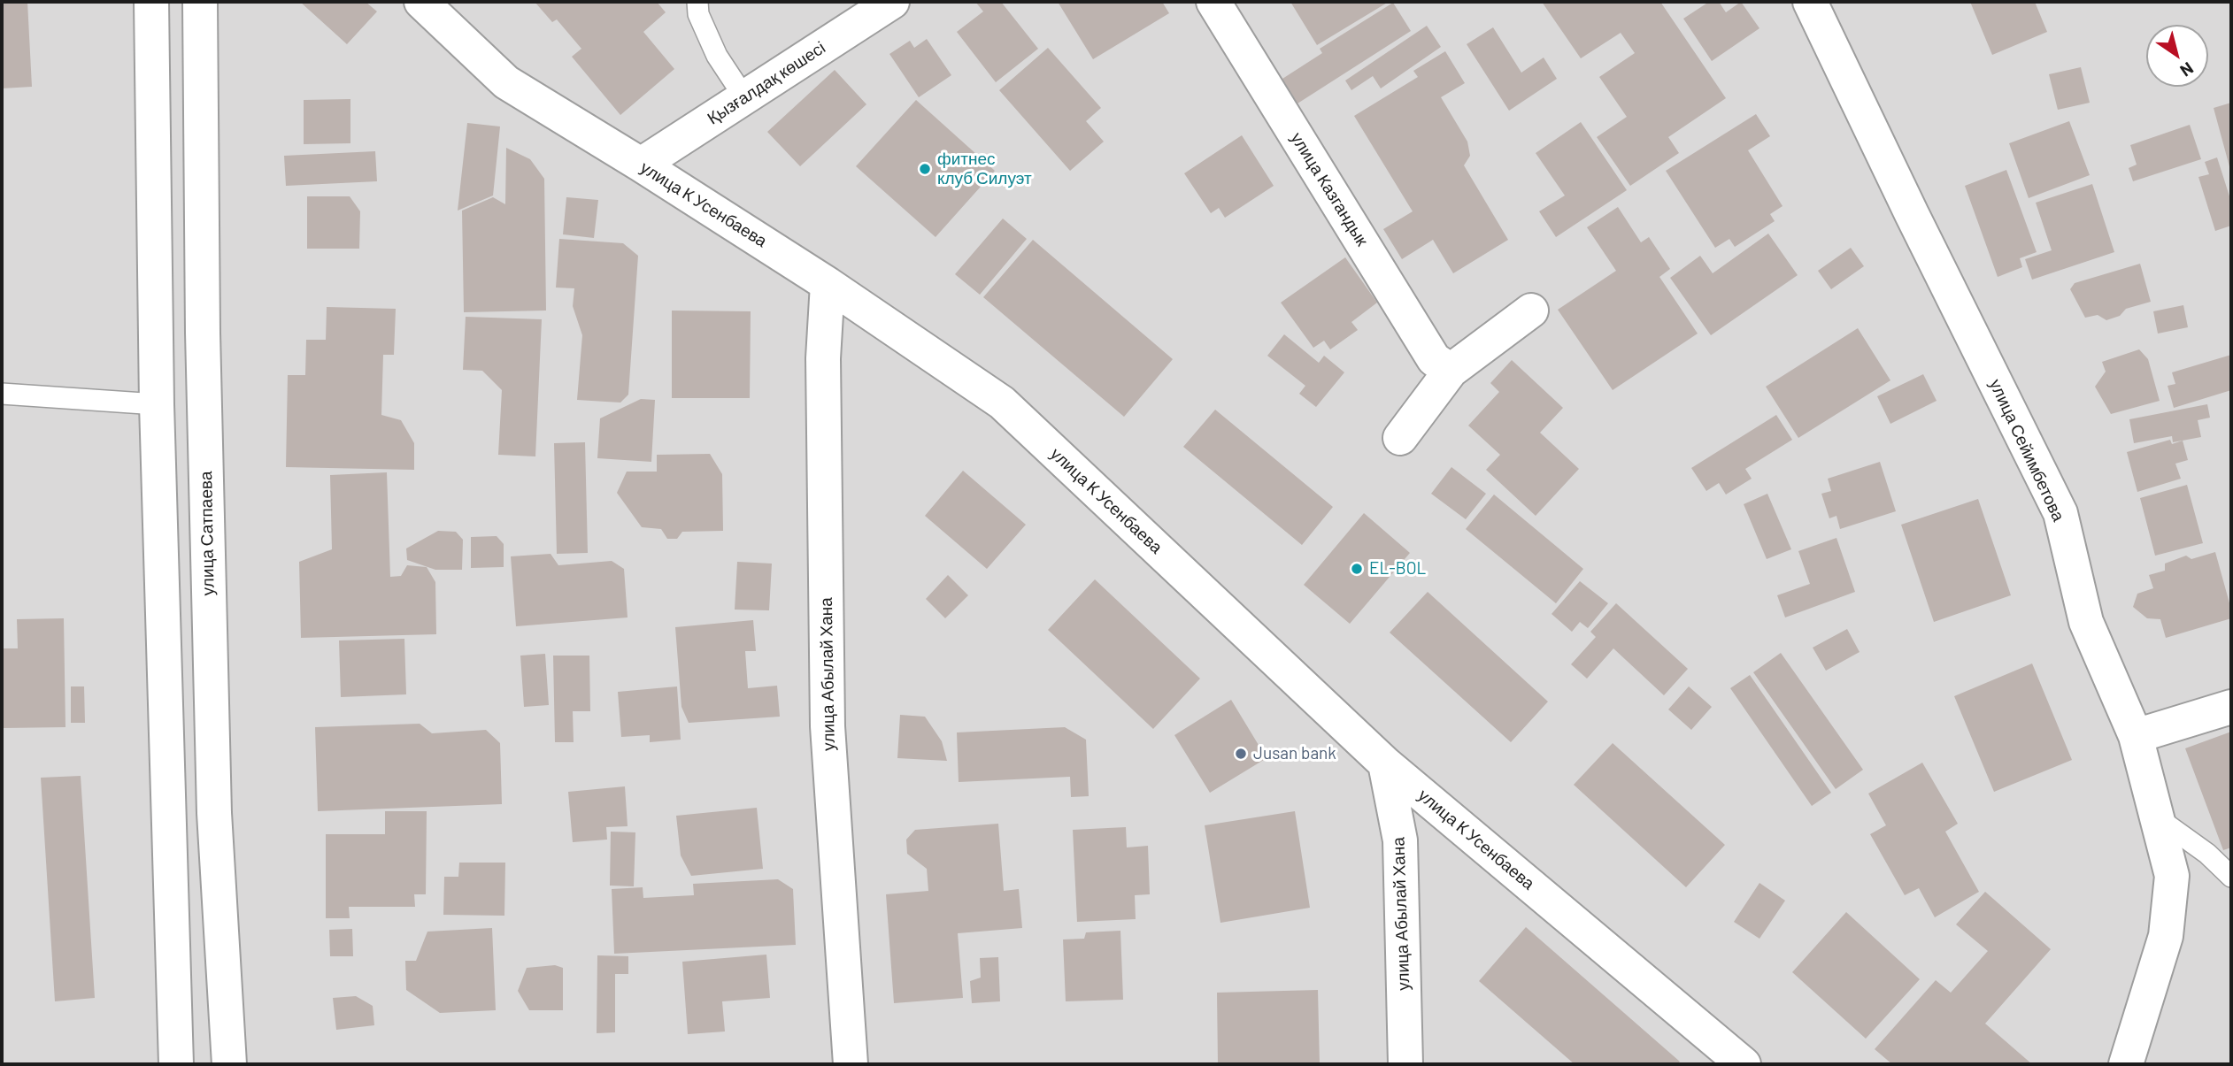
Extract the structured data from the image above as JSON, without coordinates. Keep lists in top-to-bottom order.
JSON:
{
  "streets": {
    "street": [
      "Қызғалдақ көшесі",
      "улица Казгандык",
      "улица К Усенбаева",
      "улица Сейимбетова",
      "улица Сатпаева",
      "улица Абылай Хана"
    ]
  },
  "crossings": [
    ["Қызғалдақ көшесі", "улица К Усенбаева"],
    ["улица К Усенбаева", "улица Абылай Хана"]
  ],
  "places": ["фитнес клуб Силуэт", "EL-BOL", "Jusan bank"],
  "north": "bottom right"
}
